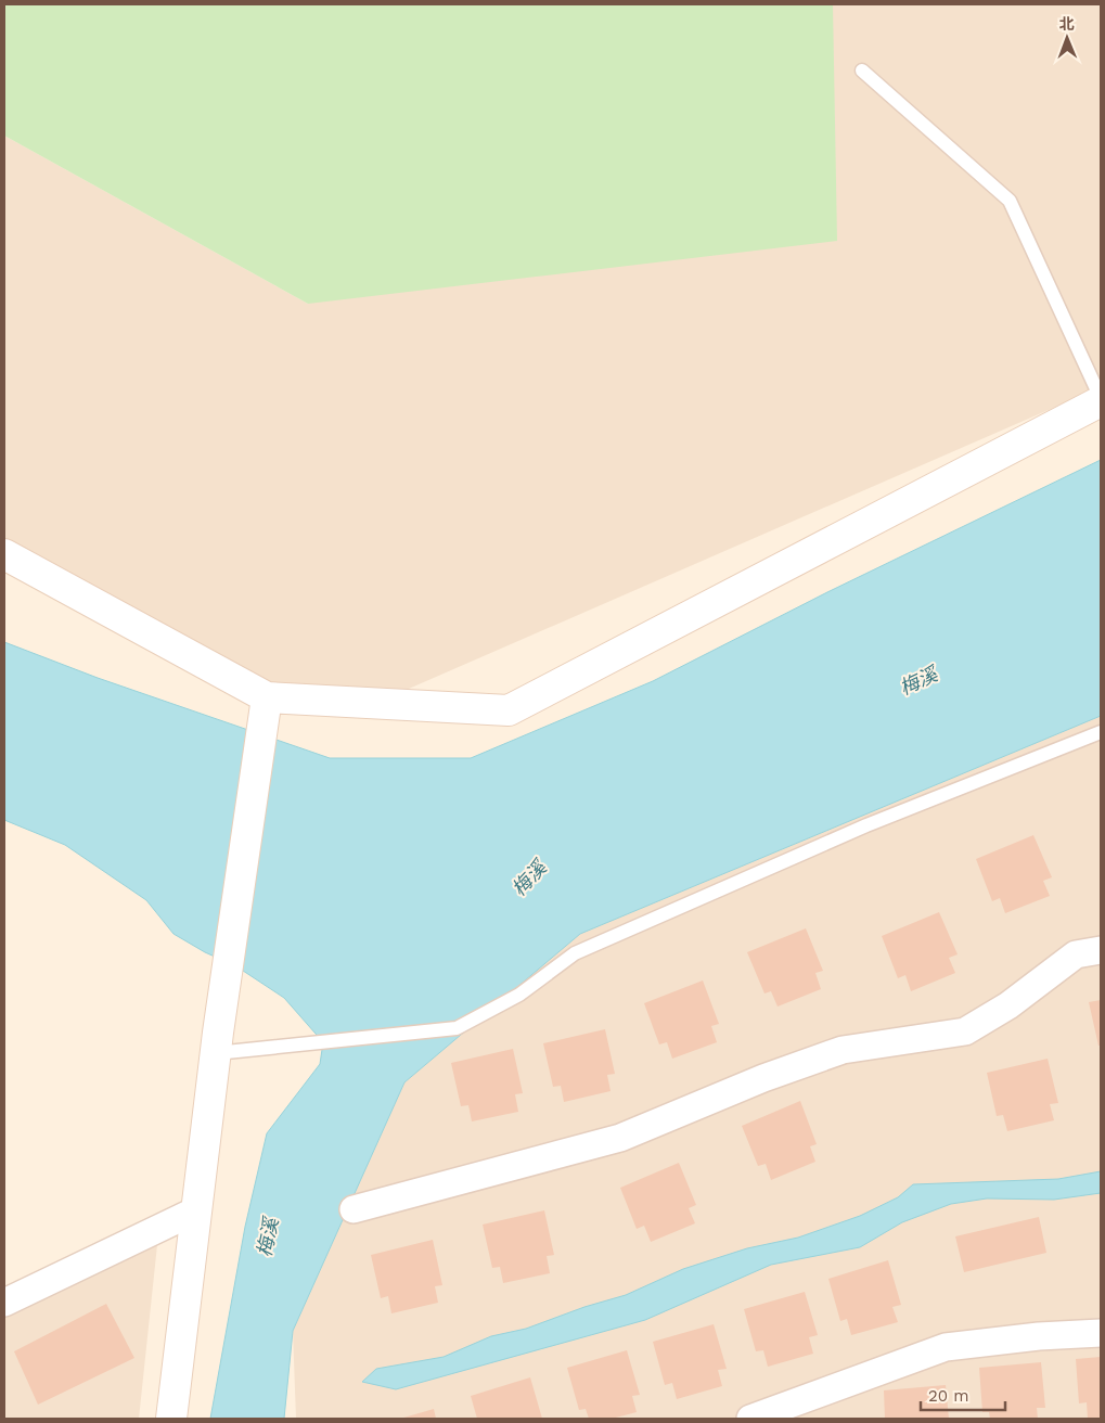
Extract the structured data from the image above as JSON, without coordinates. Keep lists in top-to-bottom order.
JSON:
{
  "water": ["梅溪"],
  "scale_bar": "20 m",
  "north": "top"
}
